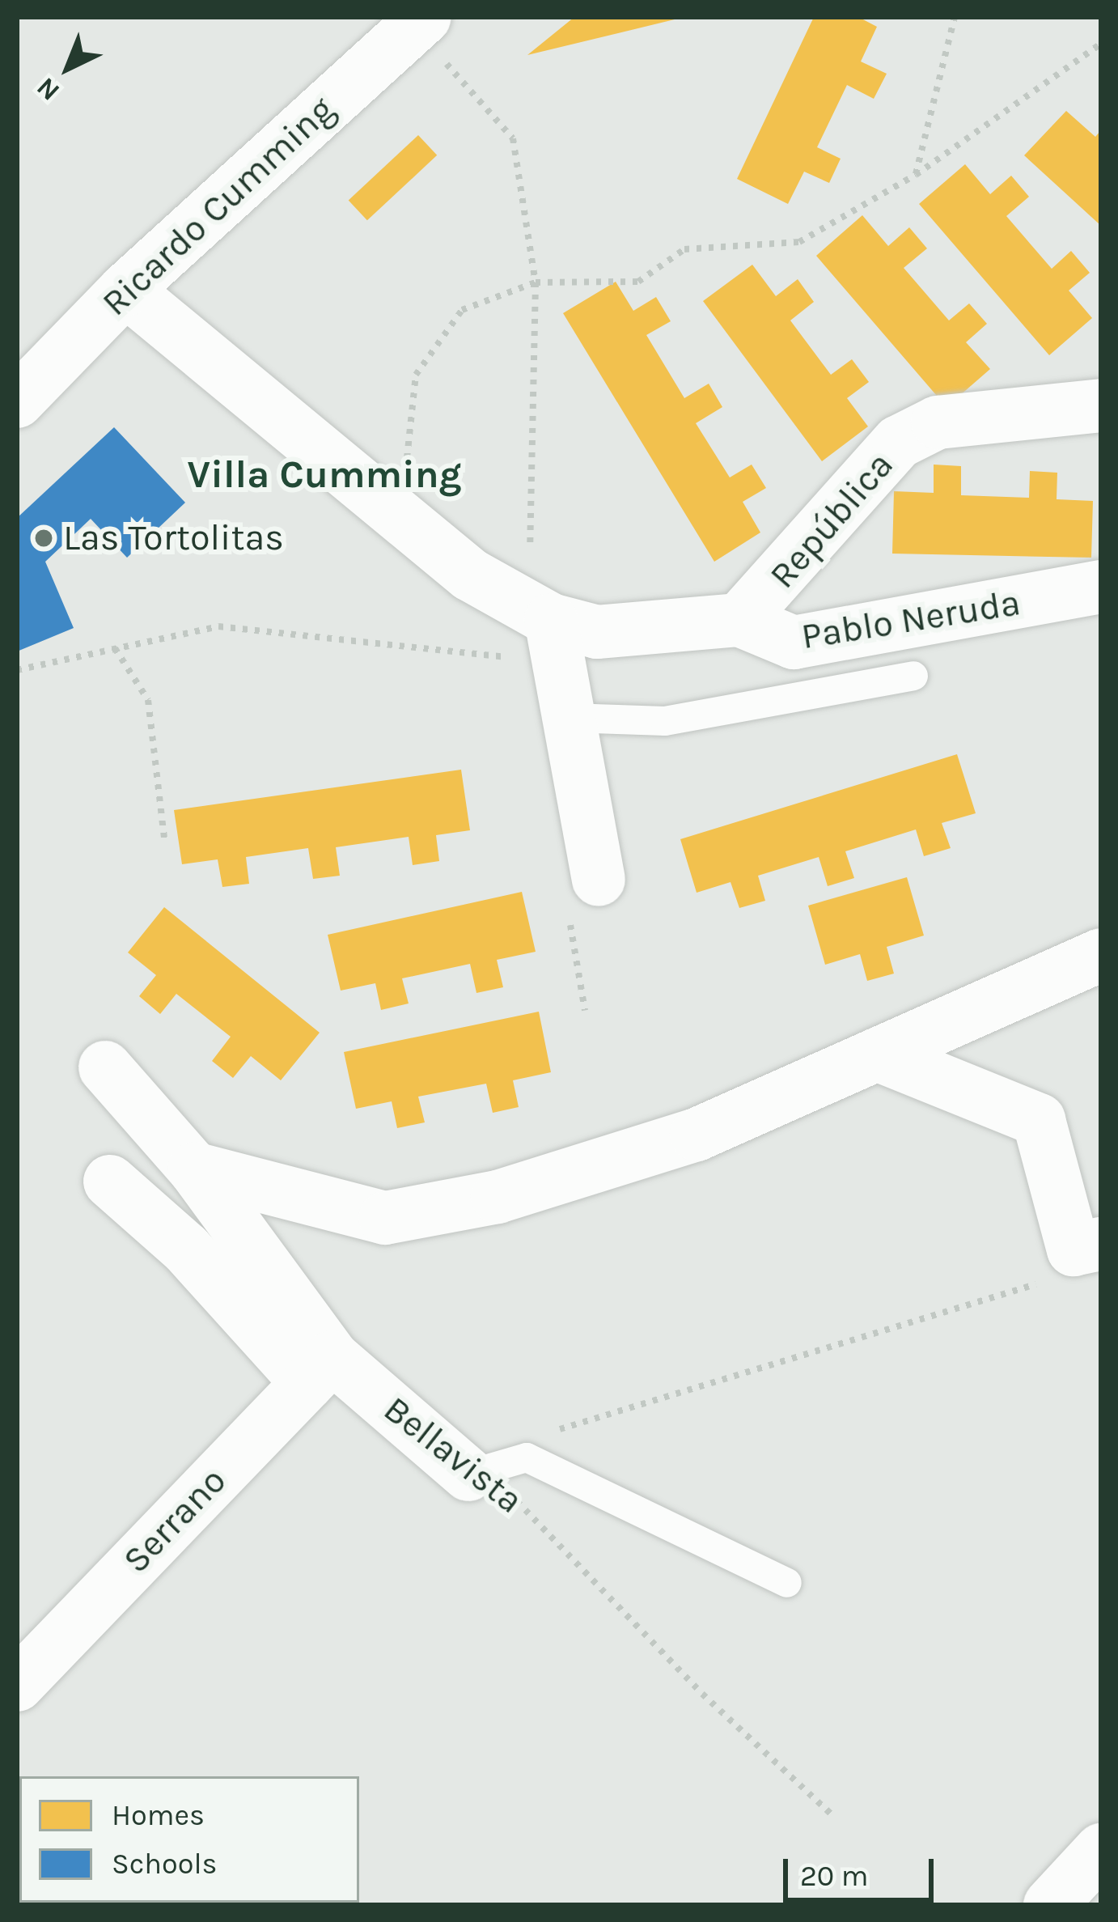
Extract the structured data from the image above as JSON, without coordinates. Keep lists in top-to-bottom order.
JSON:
{
  "streets": {
    "street": [
      "Ricardo Cumming",
      "República",
      "Pablo Neruda",
      "Bellavista",
      "Serrano"
    ]
  },
  "crossings": [
    ["Ricardo Cumming", "Pablo Neruda"],
    ["República", "Pablo Neruda"],
    ["Bellavista", "Serrano"]
  ],
  "districts": ["Villa Cumming"],
  "places": ["Las Tortolitas"],
  "legend": ["Homes", "Schools"],
  "scale_bar": "20 m",
  "north": "bottom left"
}
